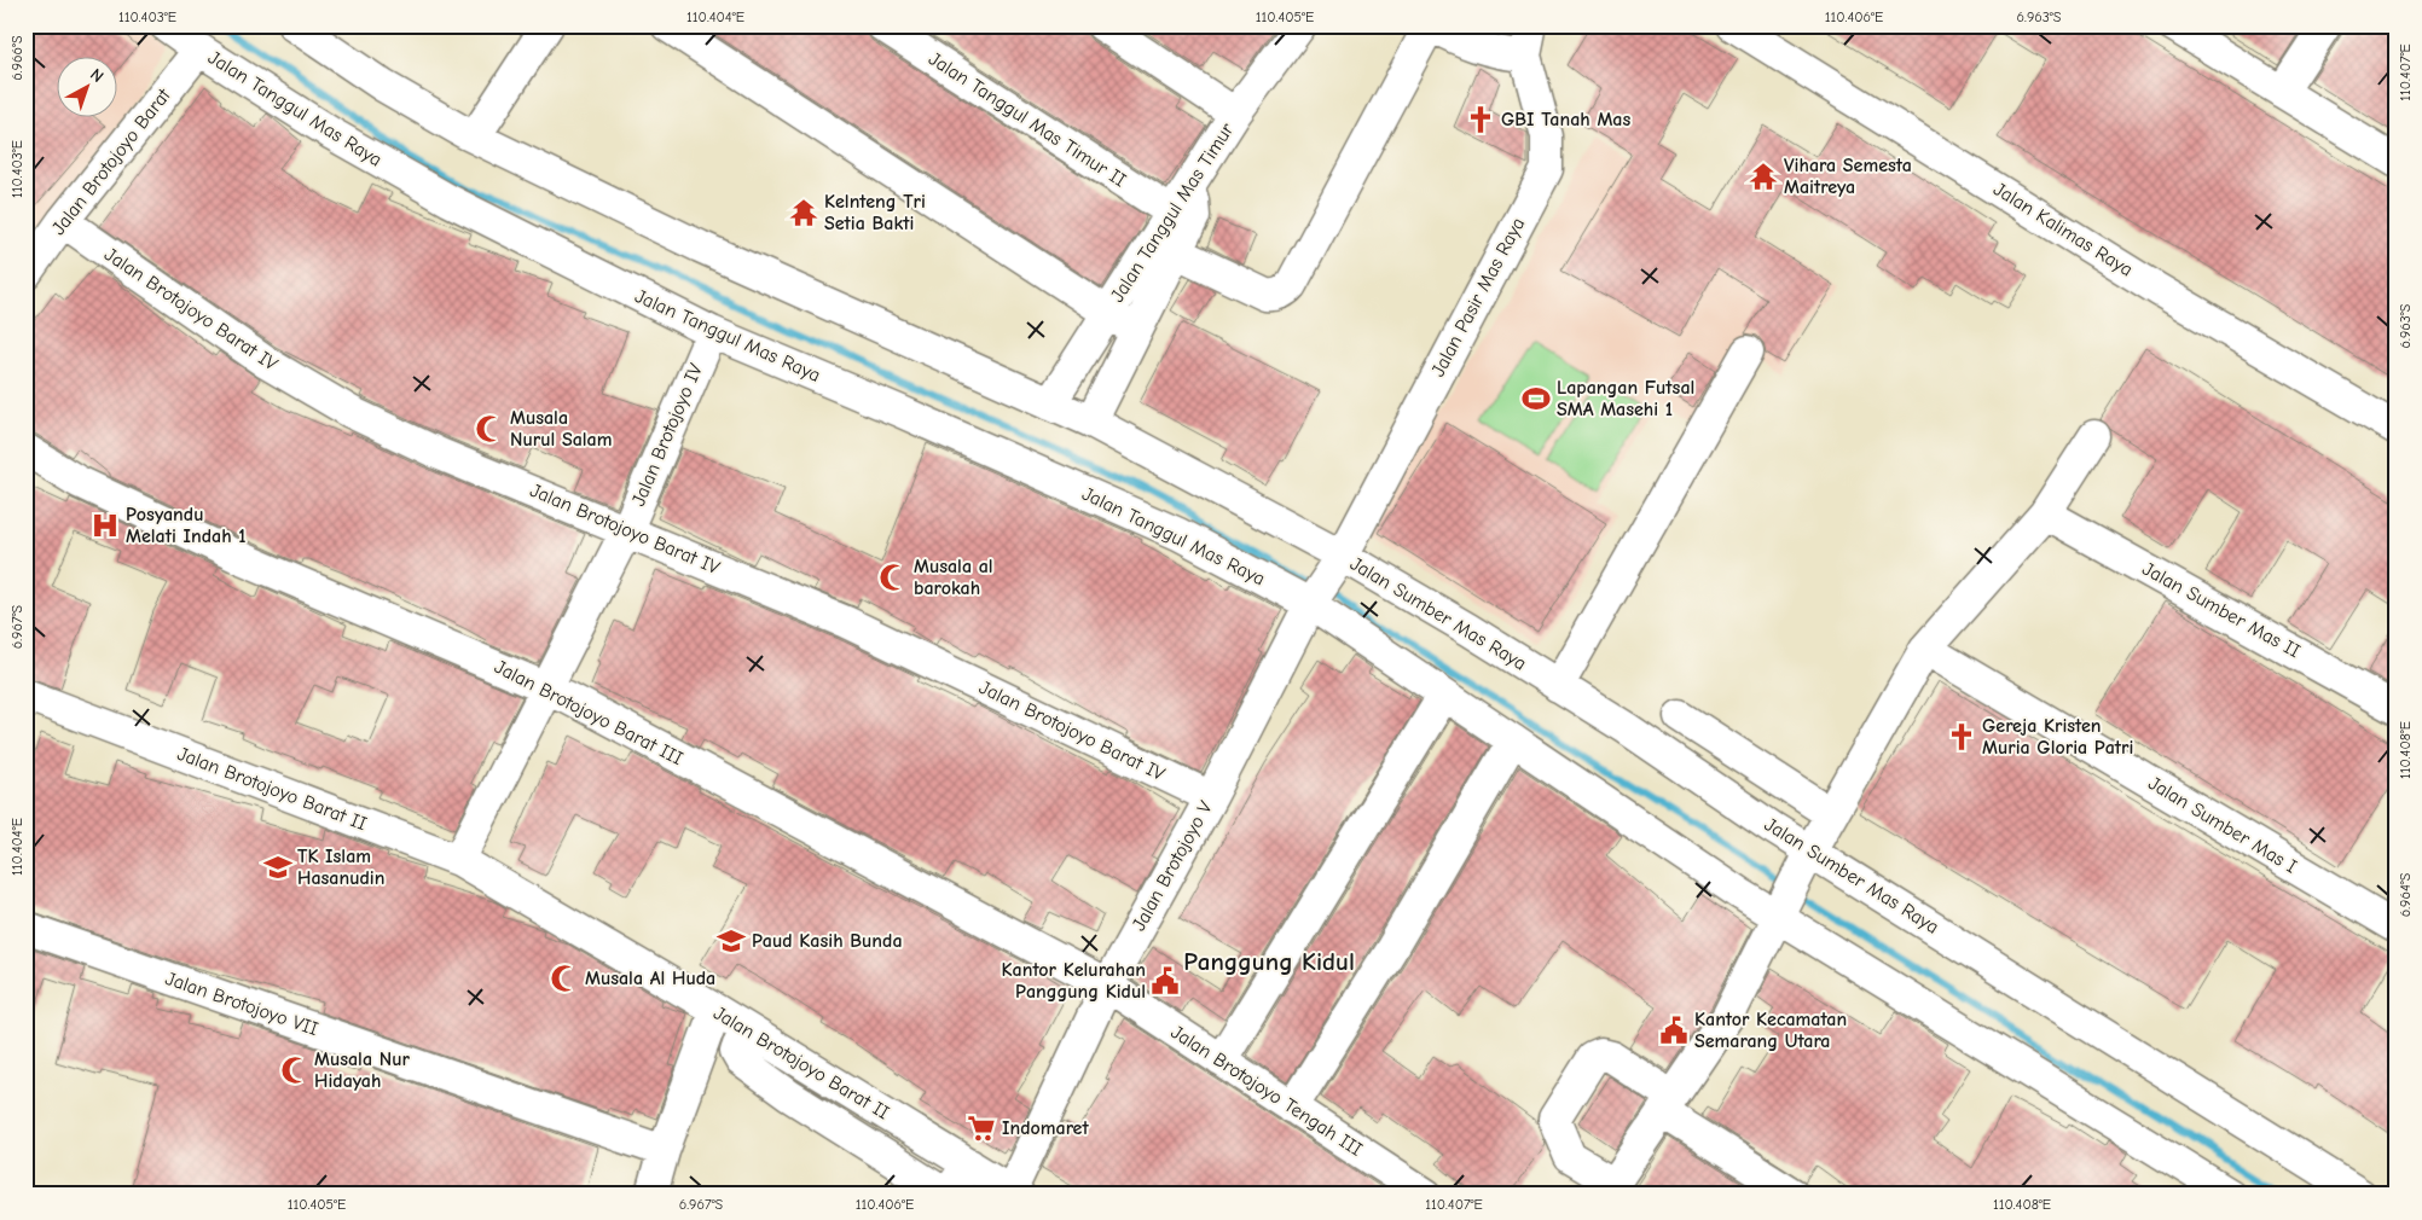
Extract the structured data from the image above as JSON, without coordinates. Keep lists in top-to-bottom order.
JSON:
{
  "streets": {
    "street": [
      "Jalan Tanggul Mas Raya",
      "Jalan Tanggul Mas Timur II",
      "Jalan Brotojoyo Barat",
      "Jalan Tanggul Mas Timur",
      "Jalan Kalimas Raya",
      "Jalan Pasir Mas Raya",
      "Jalan Brotojoyo Barat IV",
      "Jalan Brotojoyo IV",
      "Jalan Sumber Mas II",
      "Jalan Sumber Mas Raya",
      "Jalan Brotojoyo Barat III",
      "Jalan Brotojoyo Barat II",
      "Jalan Sumber Mas I",
      "Jalan Brotojoyo V",
      "Jalan Brotojoyo VII",
      "Jalan Brotojoyo Tengah III"
    ]
  },
  "crossings": [
    ["Jalan Tanggul Mas Raya", "Jalan Brotojoyo Barat"],
    ["Jalan Tanggul Mas Raya", "Jalan Pasir Mas Raya"],
    ["Jalan Tanggul Mas Raya", "Jalan Brotojoyo IV"],
    ["Jalan Tanggul Mas Raya", "Jalan Brotojoyo V"],
    ["Jalan Tanggul Mas Timur II", "Jalan Tanggul Mas Timur"],
    ["Jalan Brotojoyo Barat", "Jalan Brotojoyo Barat IV"],
    ["Jalan Pasir Mas Raya", "Jalan Sumber Mas Raya"],
    ["Jalan Pasir Mas Raya", "Jalan Brotojoyo V"],
    ["Jalan Brotojoyo Barat IV", "Jalan Brotojoyo IV"],
    ["Jalan Brotojoyo Barat IV", "Jalan Brotojoyo V"],
    ["Jalan Brotojoyo IV", "Jalan Brotojoyo Barat III"],
    ["Jalan Brotojoyo IV", "Jalan Brotojoyo Barat II"],
    ["Jalan Brotojoyo Barat III", "Jalan Brotojoyo V"],
    ["Jalan Brotojoyo Barat III", "Jalan Brotojoyo Tengah III"],
    ["Jalan Brotojoyo Barat II", "Jalan Brotojoyo V"],
    ["Jalan Brotojoyo V", "Jalan Brotojoyo Tengah III"]
  ],
  "districts": ["Panggung Kidul"],
  "places": {
    "church": ["GBI Tanah Mas", "Gereja Kristen Muria Gloria Patri"],
    "temple": ["Vihara Semesta Maitreya", "Kelnteng Tri Setia Bakti"],
    "sports": ["Lapangan Futsal SMA Masehi 1"],
    "mosque": [
      "Musala Nurul Salam",
      "Musala al barokah",
      "Musala Al Huda",
      "Musala Nur Hidayah"
    ],
    "hospital": ["Posyandu Melati Indah 1"],
    "school or university": ["TK Islam Hasanudin", "Paud Kasih Bunda"],
    "public building": ["Kantor Kelurahan Panggung Kidul", "Kantor Kecamatan Semarang Utara"],
    "supermarket": ["Indomaret"]
  },
  "north": "top right",
  "coordinates": [
    "110.403°E",
    "110.404°E",
    "110.405°E",
    "110.406°E",
    "6.963°S",
    "6.966°S",
    "110.407°E",
    "6.967°S",
    "110.408°E",
    "6.964°S"
  ]
}
